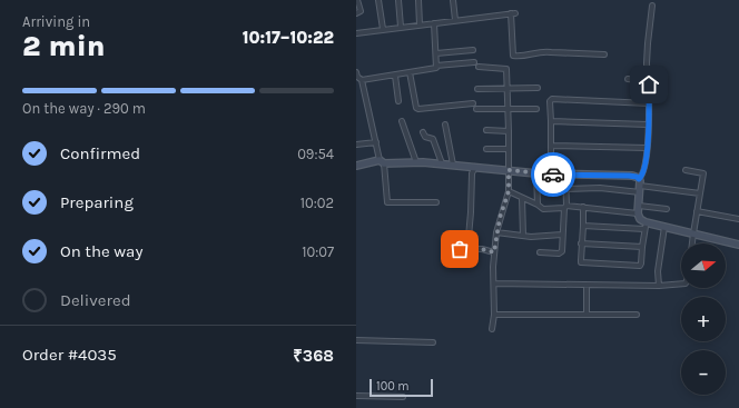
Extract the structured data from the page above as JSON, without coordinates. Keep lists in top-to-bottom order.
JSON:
{
  "scale_bar": "100 m",
  "north": "right",
  "page": {
    "heading": ["2 min", "Arriving in", "10:17–10:22"],
    "panel": ["Order #4035", "₹368"],
    "bar": "On the way · 290 m",
    "list": [
      ["Confirmed", "09:54"],
      ["Preparing", "10:02"],
      ["On the way", "10:07"],
      "Delivered"
    ],
    "map_buttons": ["+", "−"],
    "scale": "100 m"
  }
}
